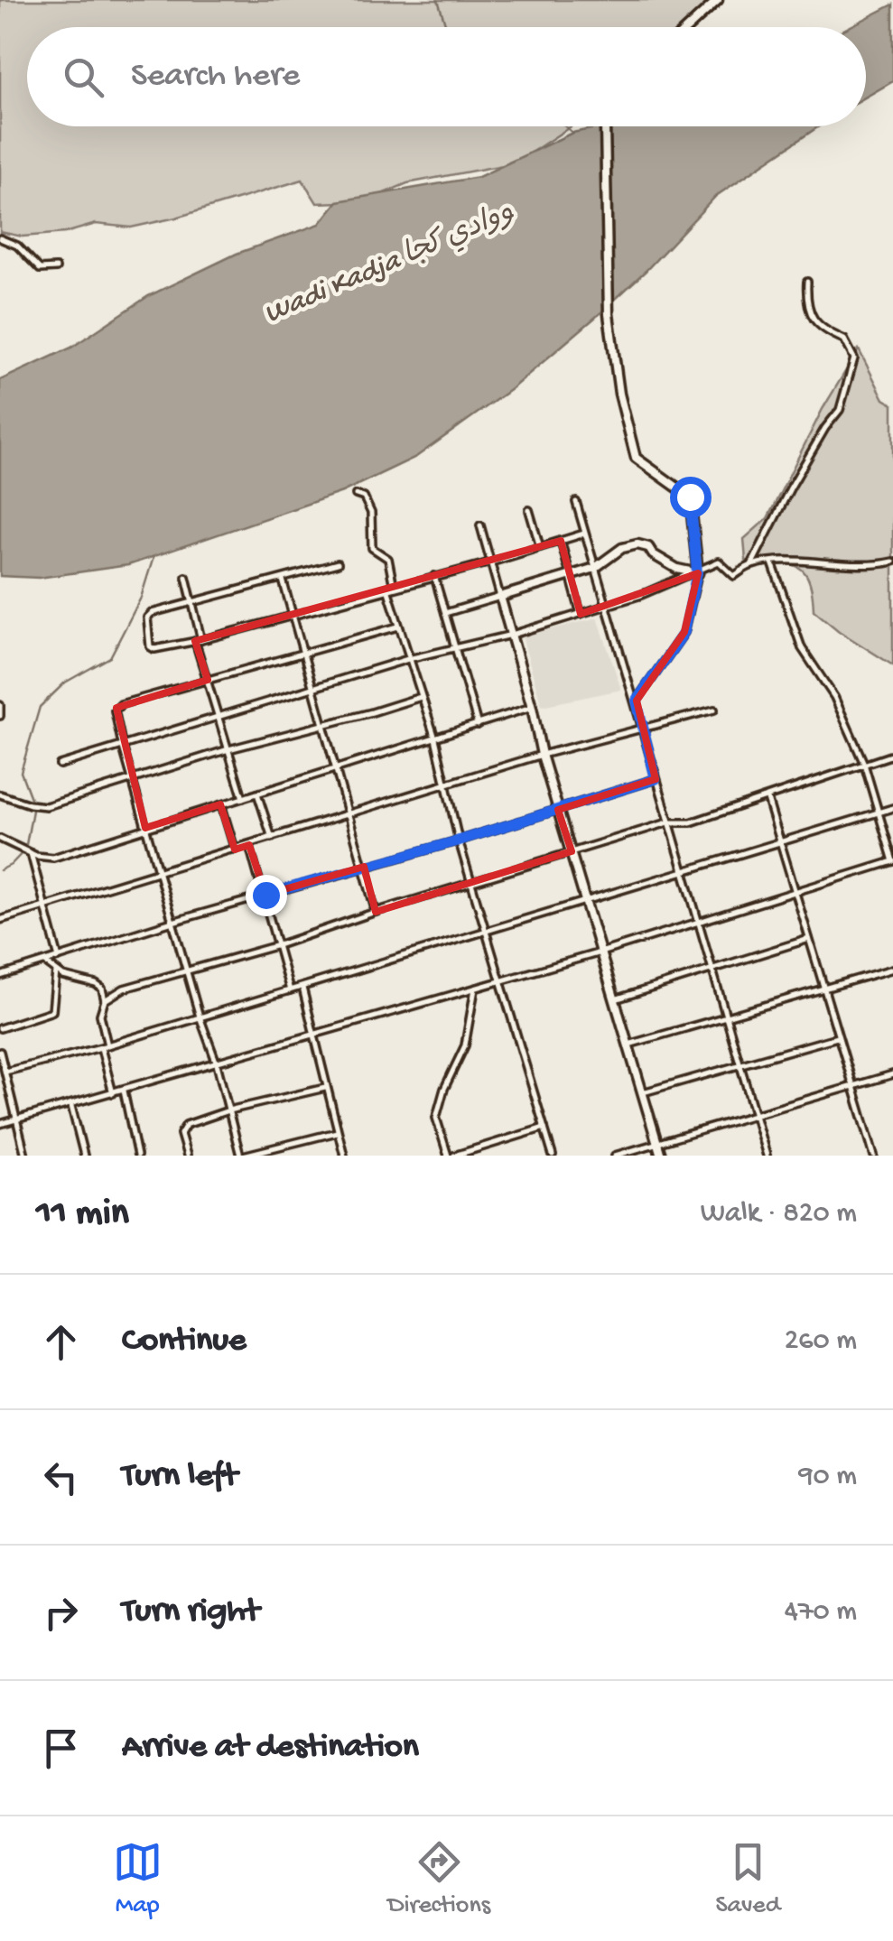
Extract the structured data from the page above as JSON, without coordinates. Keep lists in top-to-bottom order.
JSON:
{
  "water": ["Wadi Kadja ووادي كجا"],
  "page": {
    "search": "Search here",
    "heading": ["11 min", "Walk · 820 m"],
    "list": [
      ["Continue", "260 m"],
      ["Turn left", "90 m"],
      ["Turn right", "470 m"],
      "Arrive at destination"
    ],
    "nav": ["Map", "Directions", "Saved"]
  }
}
